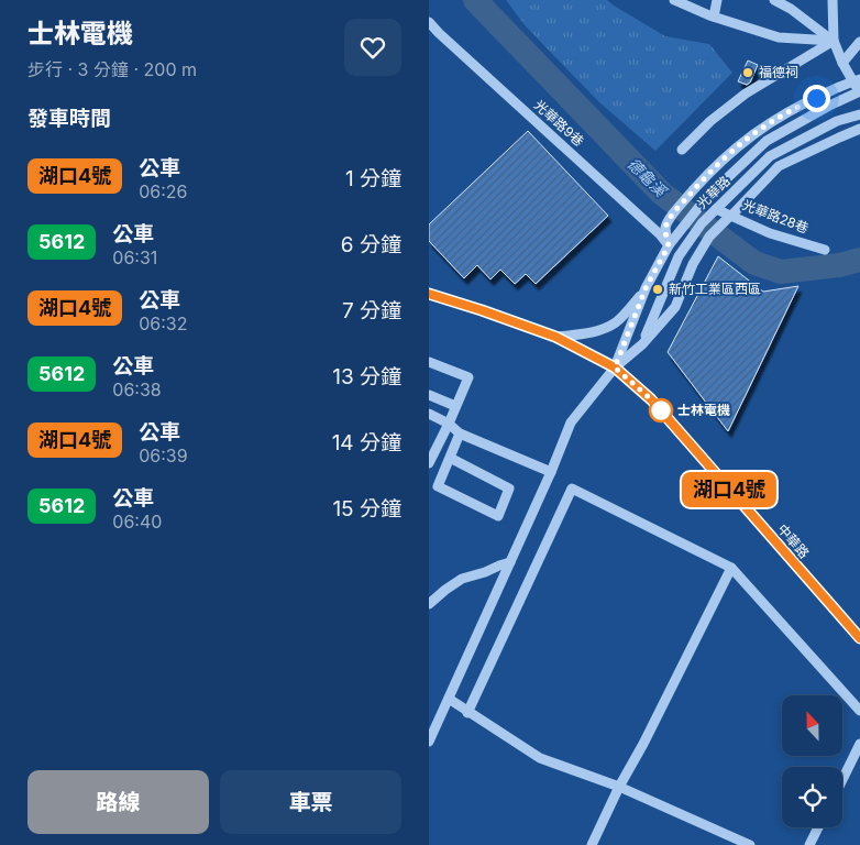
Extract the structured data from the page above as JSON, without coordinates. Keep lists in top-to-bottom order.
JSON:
{
  "streets": {
    "street": [
      "光華路9巷",
      "光華路",
      "光華路28巷",
      "中華路"
    ]
  },
  "crossings": [
    ["光華路9巷", "光華路"],
    ["光華路", "光華路28巷"],
    ["光華路", "中華路"]
  ],
  "water": ["德龜溪"],
  "places": ["福德祠", "新竹工業區西區", "士林電機"],
  "lines": ["bus line 湖口4號"],
  "north": "top",
  "page": {
    "heading": [
      ["士林電機", "步行 · 3 分鐘 · 200 m"],
      "發車時間"
    ],
    "on_map": "湖口4號",
    "list": [
      {
        "mark": "湖口4號",
        "name": "公車",
        "note": "06:26",
        "value": "1 分鐘"
      },
      {
        "mark": "5612",
        "name": "公車",
        "note": "06:31",
        "value": "6 分鐘"
      },
      {
        "mark": "湖口4號",
        "name": "公車",
        "note": "06:32",
        "value": "7 分鐘"
      },
      {
        "mark": "5612",
        "name": "公車",
        "note": "06:38",
        "value": "13 分鐘"
      },
      {
        "mark": "湖口4號",
        "name": "公車",
        "note": "06:39",
        "value": "14 分鐘"
      },
      {
        "mark": "5612",
        "name": "公車",
        "note": "06:40",
        "value": "15 分鐘"
      }
    ],
    "buttons": ["路線", "車票"]
  }
}
